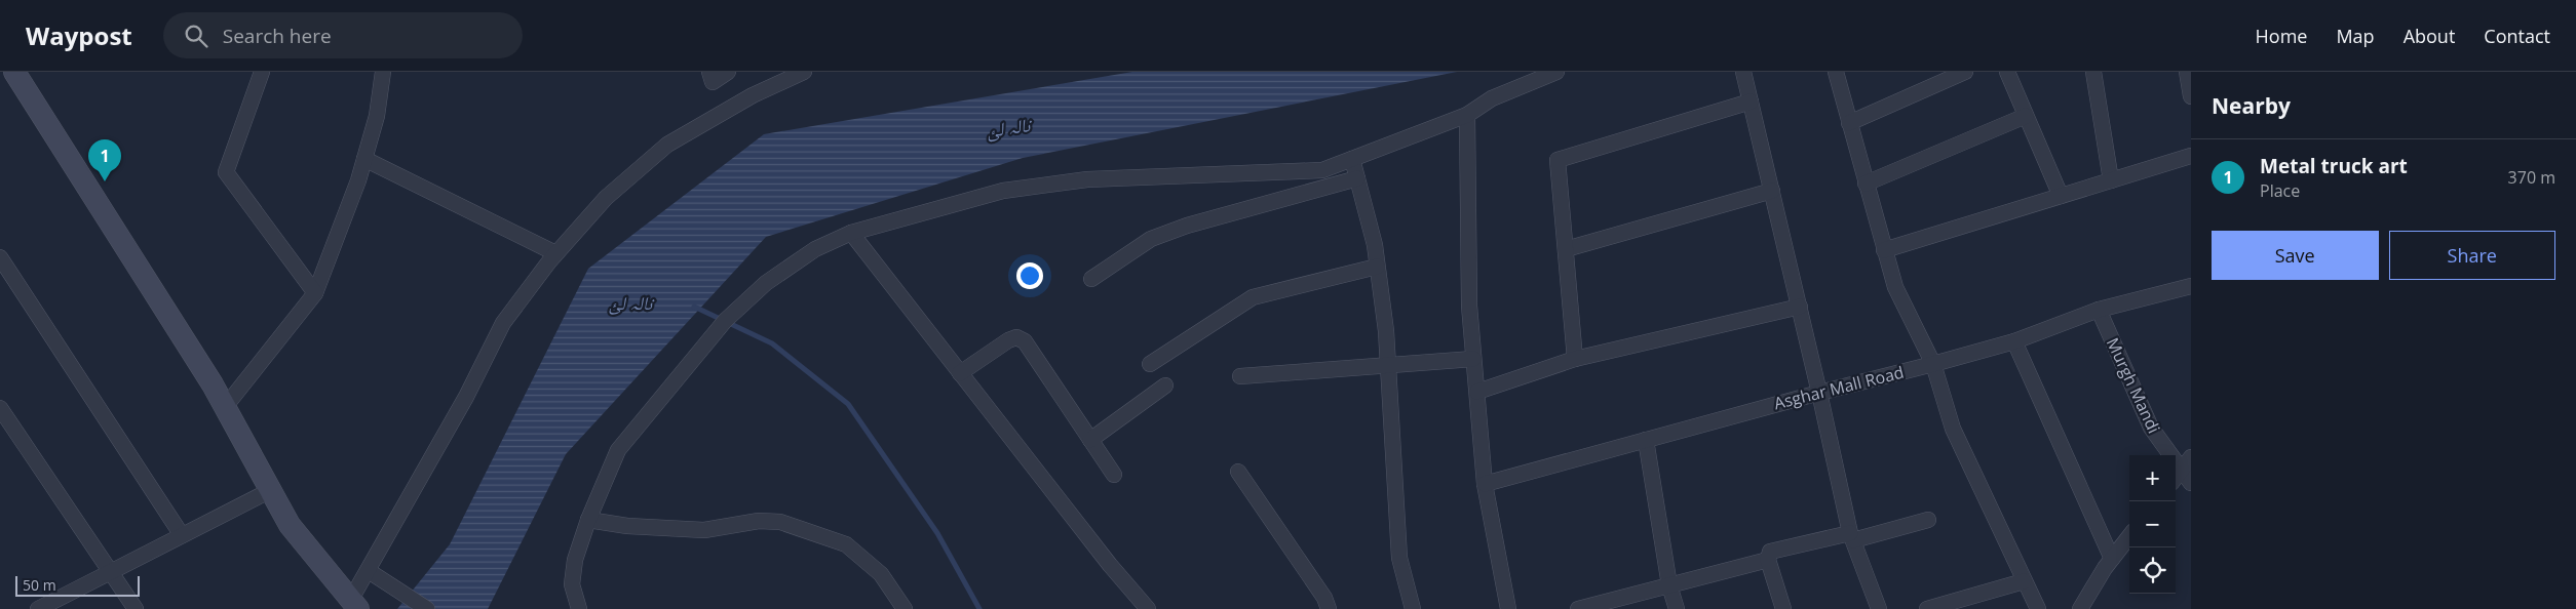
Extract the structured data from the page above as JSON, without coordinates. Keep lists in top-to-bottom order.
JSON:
{
  "streets": {
    "street": ["Murgh Mandi", "Asghar Mall Road"]
  },
  "crossings": [
    ["Murgh Mandi", "Asghar Mall Road"]
  ],
  "water": ["نالہ لئ"],
  "scale_bar": "50 m",
  "page": {
    "header": "Waypost",
    "search": "Search here",
    "nav": [
      "Home",
      "Map",
      "About",
      "Contact"
    ],
    "heading": "Nearby",
    "list": [
      {
        "mark": "1",
        "name": "Metal truck art",
        "note": "Place",
        "value": "370 m"
      }
    ],
    "pins": "1",
    "buttons": ["Save", "Share"],
    "map_buttons": ["+", "−"],
    "scale": "50 m"
  }
}
